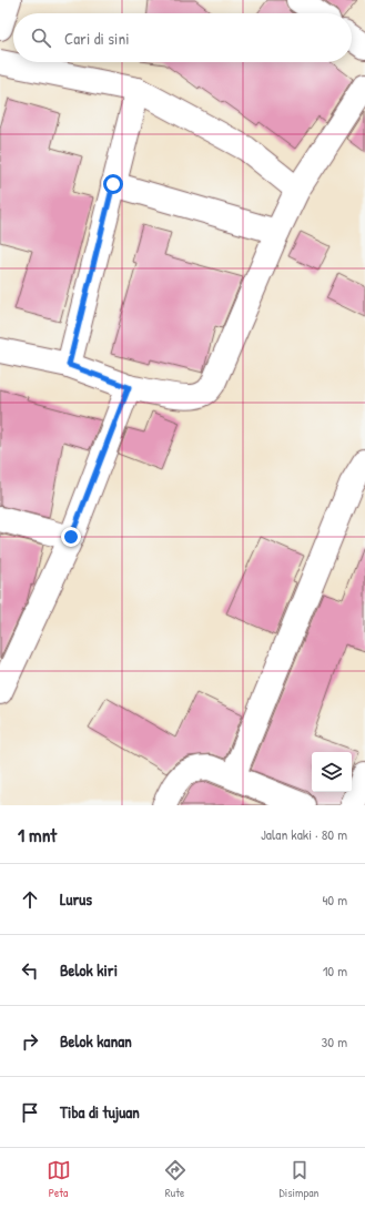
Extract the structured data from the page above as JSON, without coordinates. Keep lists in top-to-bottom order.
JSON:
{
  "page": {
    "search": "Cari di sini",
    "heading": ["1 mnt", "Jalan kaki · 80 m"],
    "list": [
      ["Lurus", "40 m"],
      ["Belok kiri", "10 m"],
      ["Belok kanan", "30 m"],
      "Tiba di tujuan"
    ],
    "nav": ["Peta", "Rute", "Disimpan"]
  }
}
